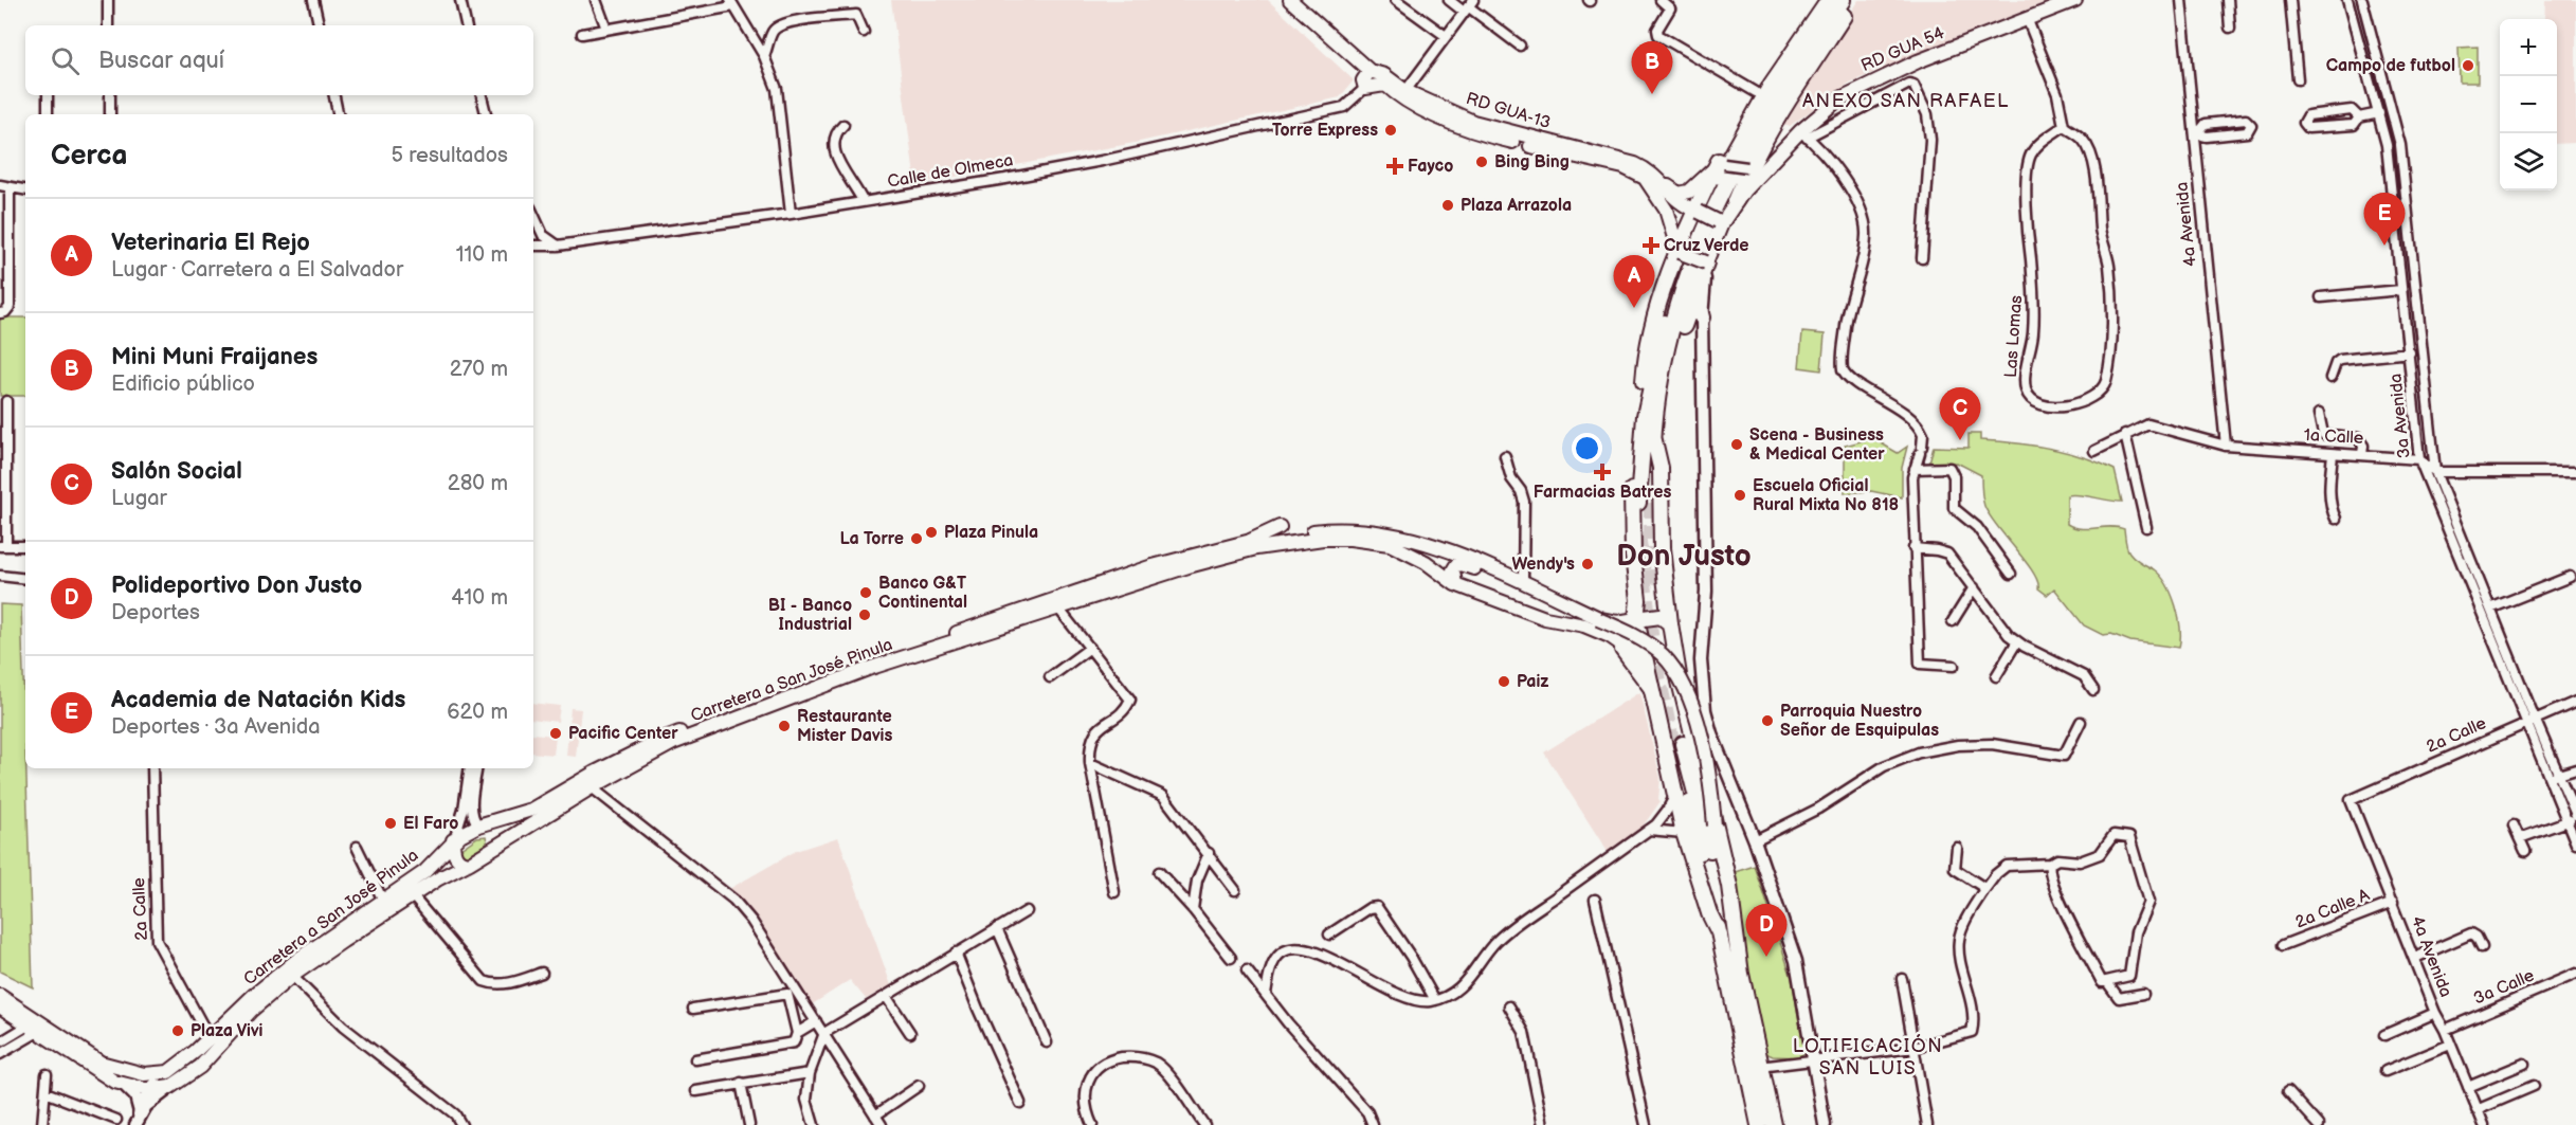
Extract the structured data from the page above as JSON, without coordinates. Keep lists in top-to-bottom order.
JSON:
{
  "streets": {
    "main road": ["RD GUA 54", "RD GUA-13", "Carretera a San José Pinula"],
    "street": [
      "Calle de Olmeca",
      "4a Avenida",
      "Las Lomas",
      "3a Avenida",
      "1a Calle",
      "2a Calle",
      "2a Calle A",
      "3a Calle"
    ]
  },
  "crossings": [
    ["RD GUA 54", "RD GUA-13"],
    ["RD GUA-13", "Calle de Olmeca"],
    ["4a Avenida", "1a Calle"],
    ["4a Avenida", "2a Calle"],
    ["4a Avenida", "2a Calle A"],
    ["4a Avenida", "3a Calle"],
    ["3a Avenida", "1a Calle"],
    ["3a Avenida", "2a Calle"],
    ["Carretera a San José Pinula", "2a Calle"]
  ],
  "districts": ["ANEXO SAN RAFAEL", "Don Justo", "LOTIFICACIÓN SAN LUIS"],
  "places": {
    "other": [
      "Campo de futbol",
      "Torre Express",
      "Bing Bing",
      "Plaza Arrazola",
      "Scena - Business & Medical Center",
      "Escuela Oficial Rural Mixta No 818",
      "Plaza Pinula",
      "La Torre",
      "Wendy's",
      "Banco G&T Continental",
      "BI - Banco Industrial",
      "Paiz",
      "Parroquia Nuestro Señor de Esquipulas",
      "Restaurante Mister Davis",
      "Pacific Center",
      "El Faro",
      "Plaza Vivi"
    ],
    "health": ["Fayco", "Cruz Verde", "Farmacias Batres"]
  },
  "page": {
    "map_buttons": ["+", "−"],
    "search": "Buscar aquí",
    "pins": [
      "B",
      "E",
      "A",
      "C",
      "D"
    ],
    "heading": ["Cerca", "5 resultados"],
    "list": [
      {
        "mark": "A",
        "name": "Veterinaria El Rejo",
        "note": "Lugar · Carretera a El Salvador",
        "value": "110 m"
      },
      {
        "mark": "B",
        "name": "Mini Muni Fraijanes",
        "note": "Edificio público",
        "value": "270 m"
      },
      {
        "mark": "C",
        "name": "Salón Social",
        "note": "Lugar",
        "value": "280 m"
      },
      {
        "mark": "D",
        "name": "Polideportivo Don Justo",
        "note": "Deportes",
        "value": "410 m"
      },
      {
        "mark": "E",
        "name": "Academia de Natación Kids",
        "note": "Deportes · 3a Avenida",
        "value": "620 m"
      }
    ]
  }
}
